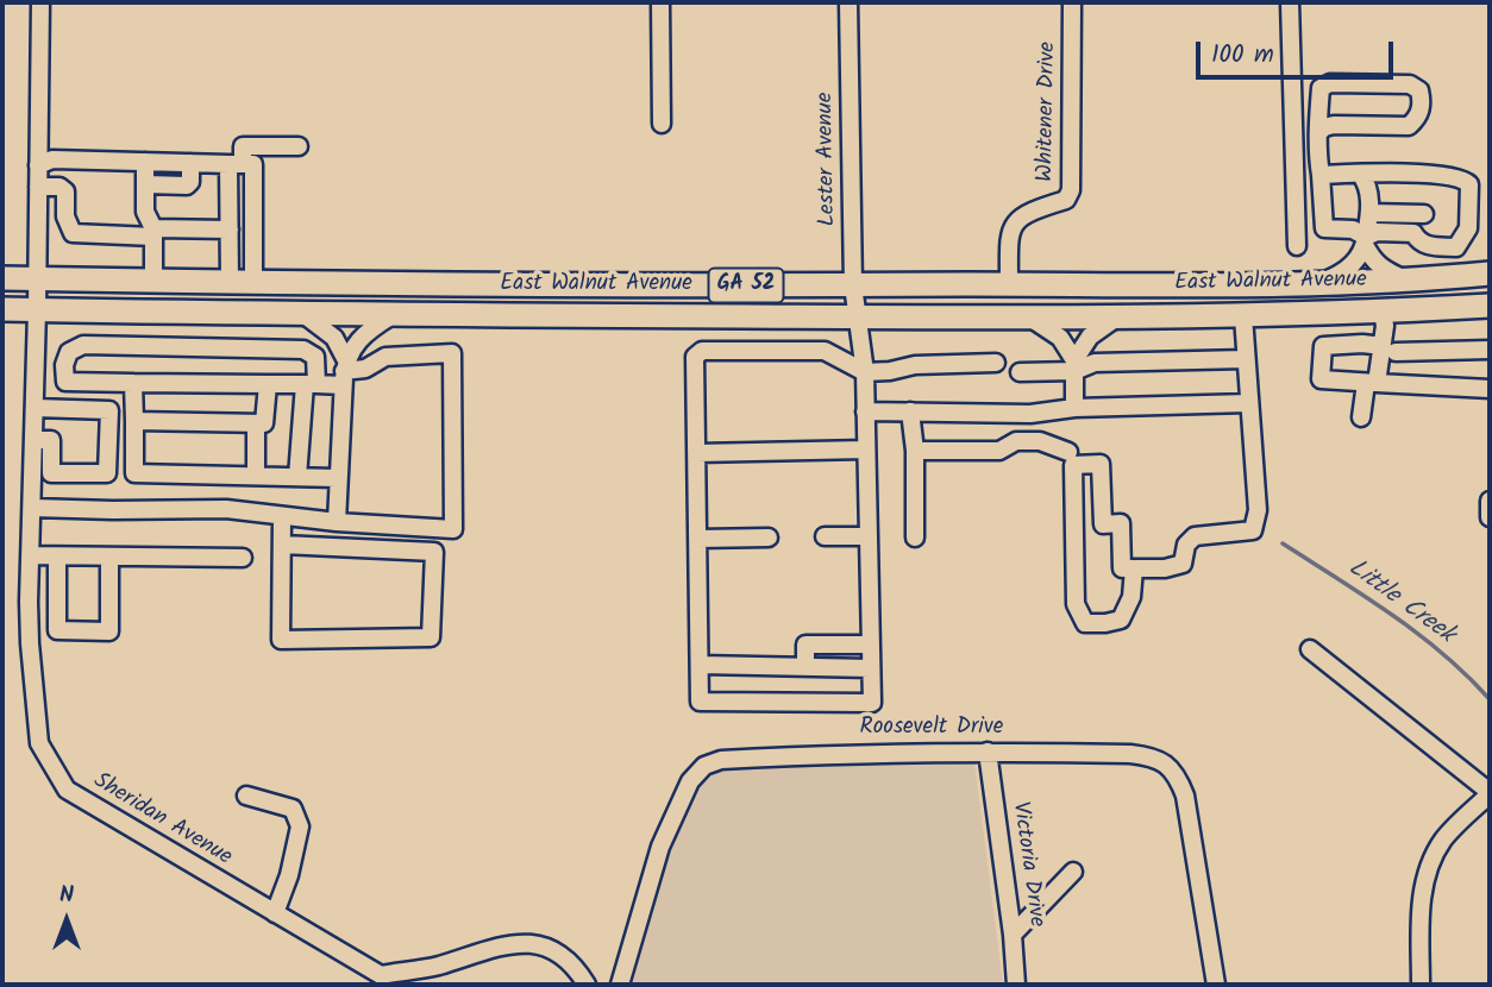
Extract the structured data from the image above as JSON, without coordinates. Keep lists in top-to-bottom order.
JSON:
{
  "streets": {
    "main road": ["East Walnut Avenue", "GA 52"],
    "street": [
      "Whitener Drive",
      "Lester Avenue",
      "Roosevelt Drive",
      "Sheridan Avenue",
      "Victoria Drive"
    ]
  },
  "crossings": [
    ["Whitener Drive", "East Walnut Avenue"],
    ["Lester Avenue", "East Walnut Avenue"],
    ["East Walnut Avenue", "Sheridan Avenue"],
    ["Roosevelt Drive", "Victoria Drive"]
  ],
  "water": ["Little Creek"],
  "scale_bar": "100 m",
  "north": "top"
}
